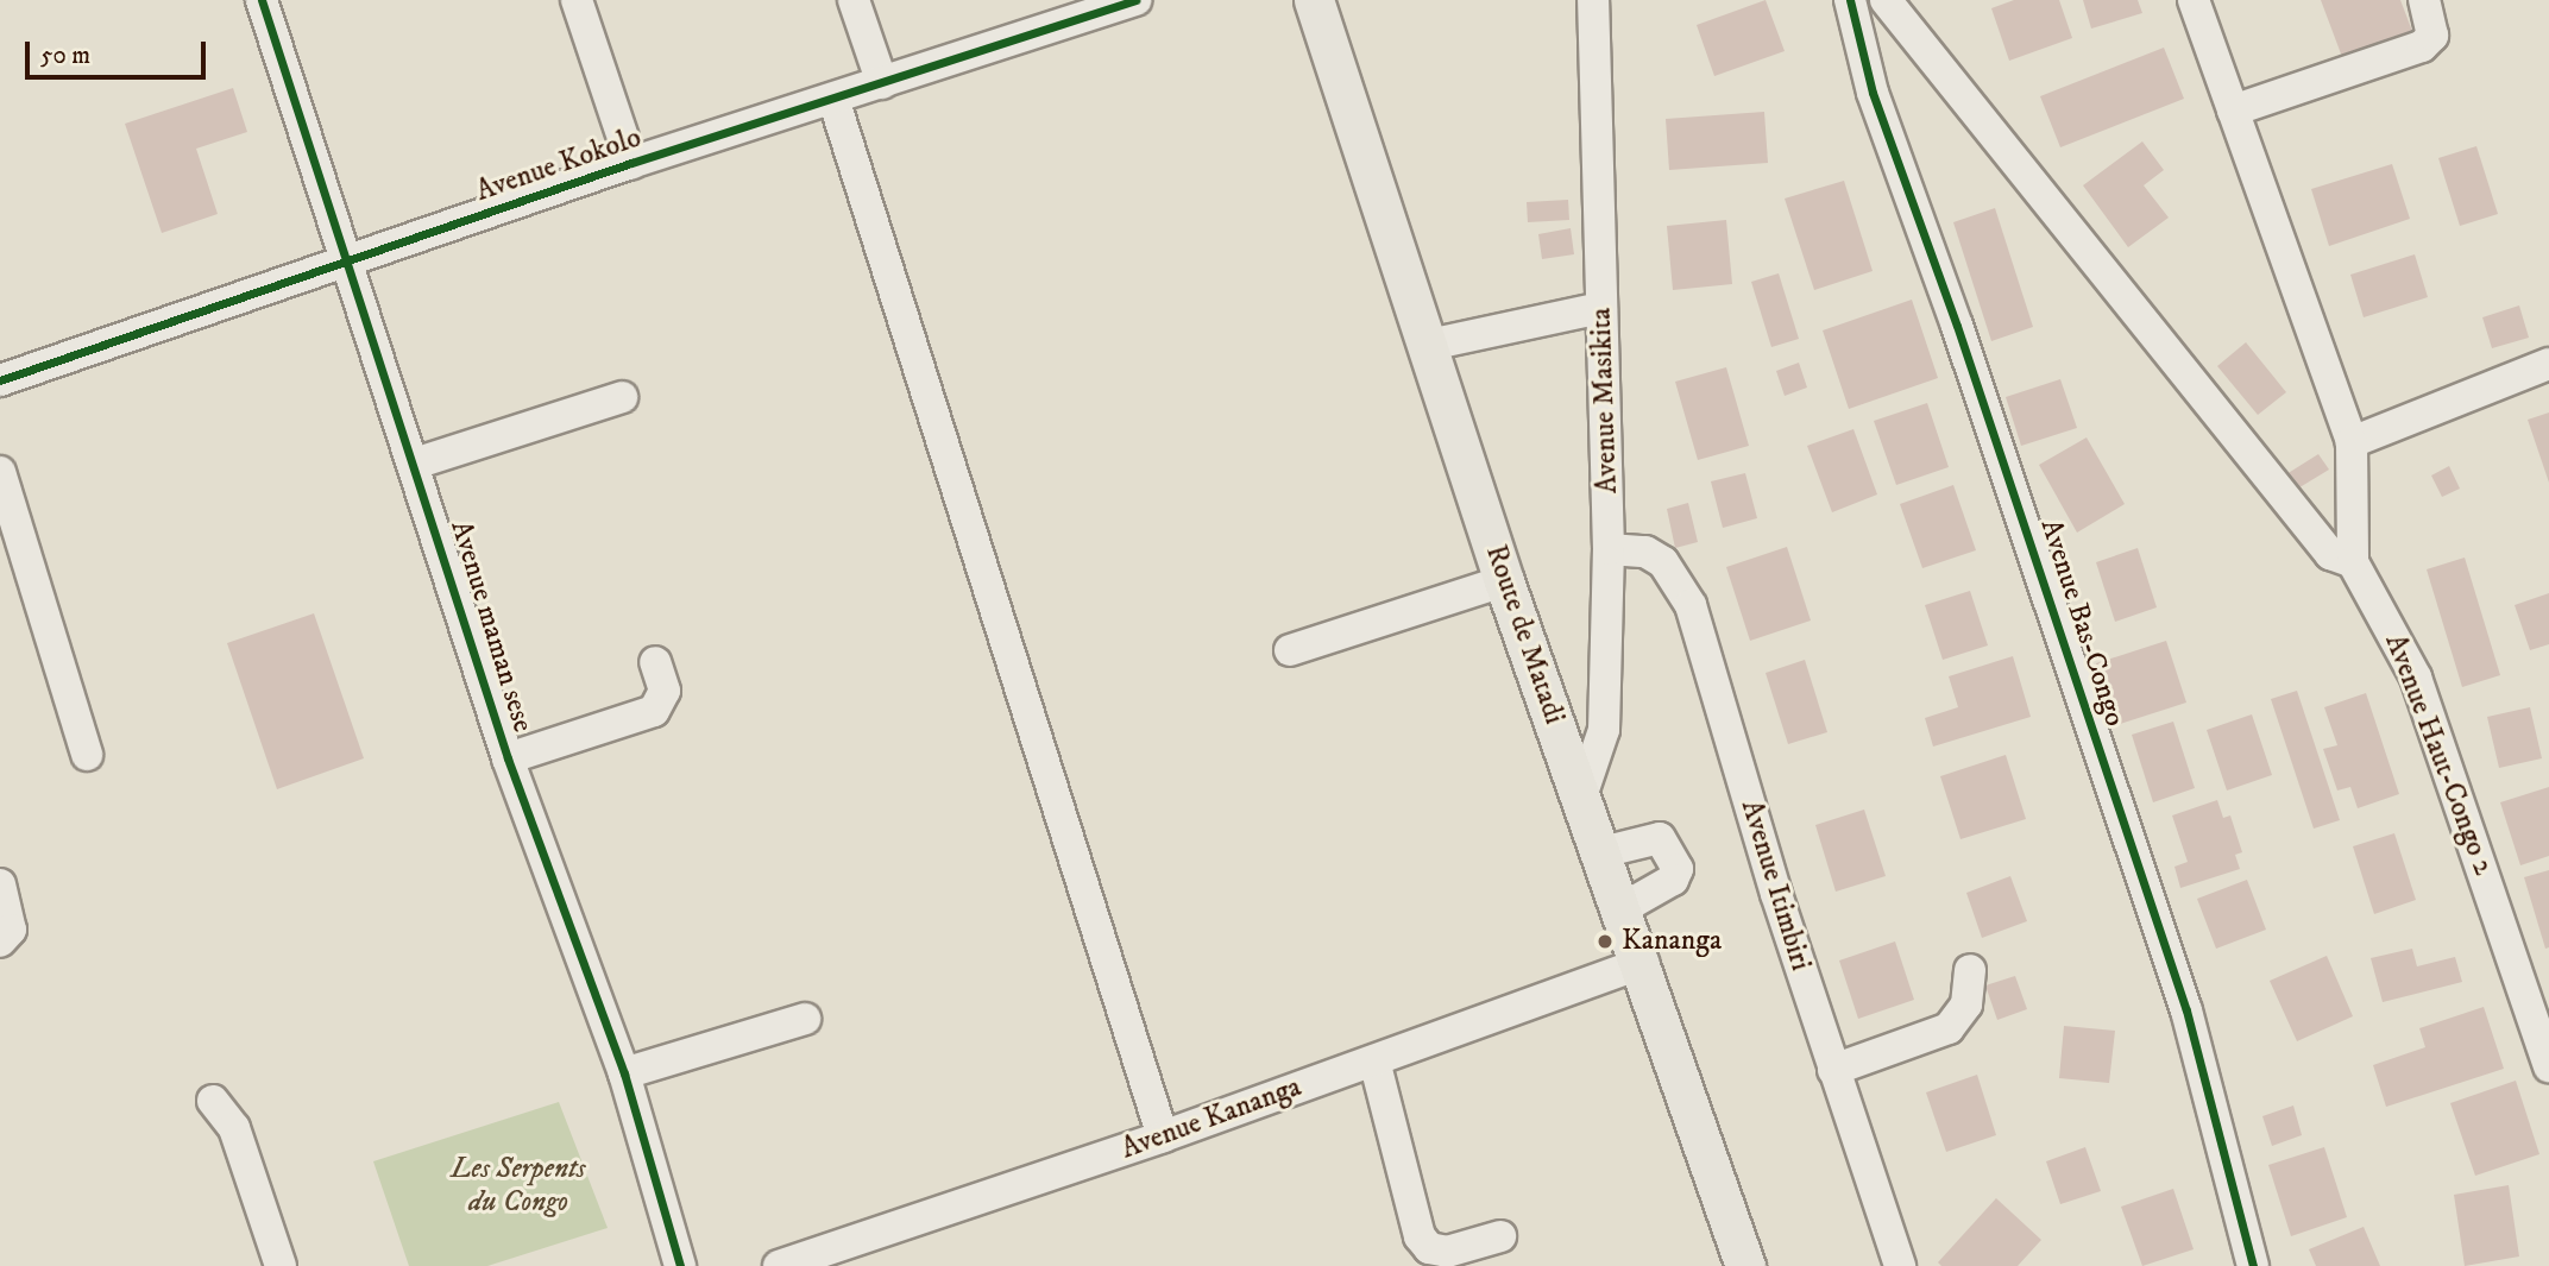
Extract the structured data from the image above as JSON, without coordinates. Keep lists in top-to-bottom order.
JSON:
{
  "streets": {
    "main road": ["Route de Matadi"],
    "street": [
      "Avenue Kokolo",
      "Avenue Masikita",
      "Avenue Bas-Congo",
      "Avenue maman sese",
      "Avenue Haut-Congo 2",
      "Avenue Itimbiri",
      "Avenue Kananga"
    ]
  },
  "crossings": [
    ["Avenue Kokolo", "Avenue maman sese"],
    ["Avenue Masikita", "Route de Matadi"],
    ["Avenue Masikita", "Avenue Itimbiri"],
    ["Route de Matadi", "Avenue Kananga"]
  ],
  "parks": ["Les Serpents du Congo"],
  "places": ["Kananga"],
  "scale_bar": "50 m"
}
